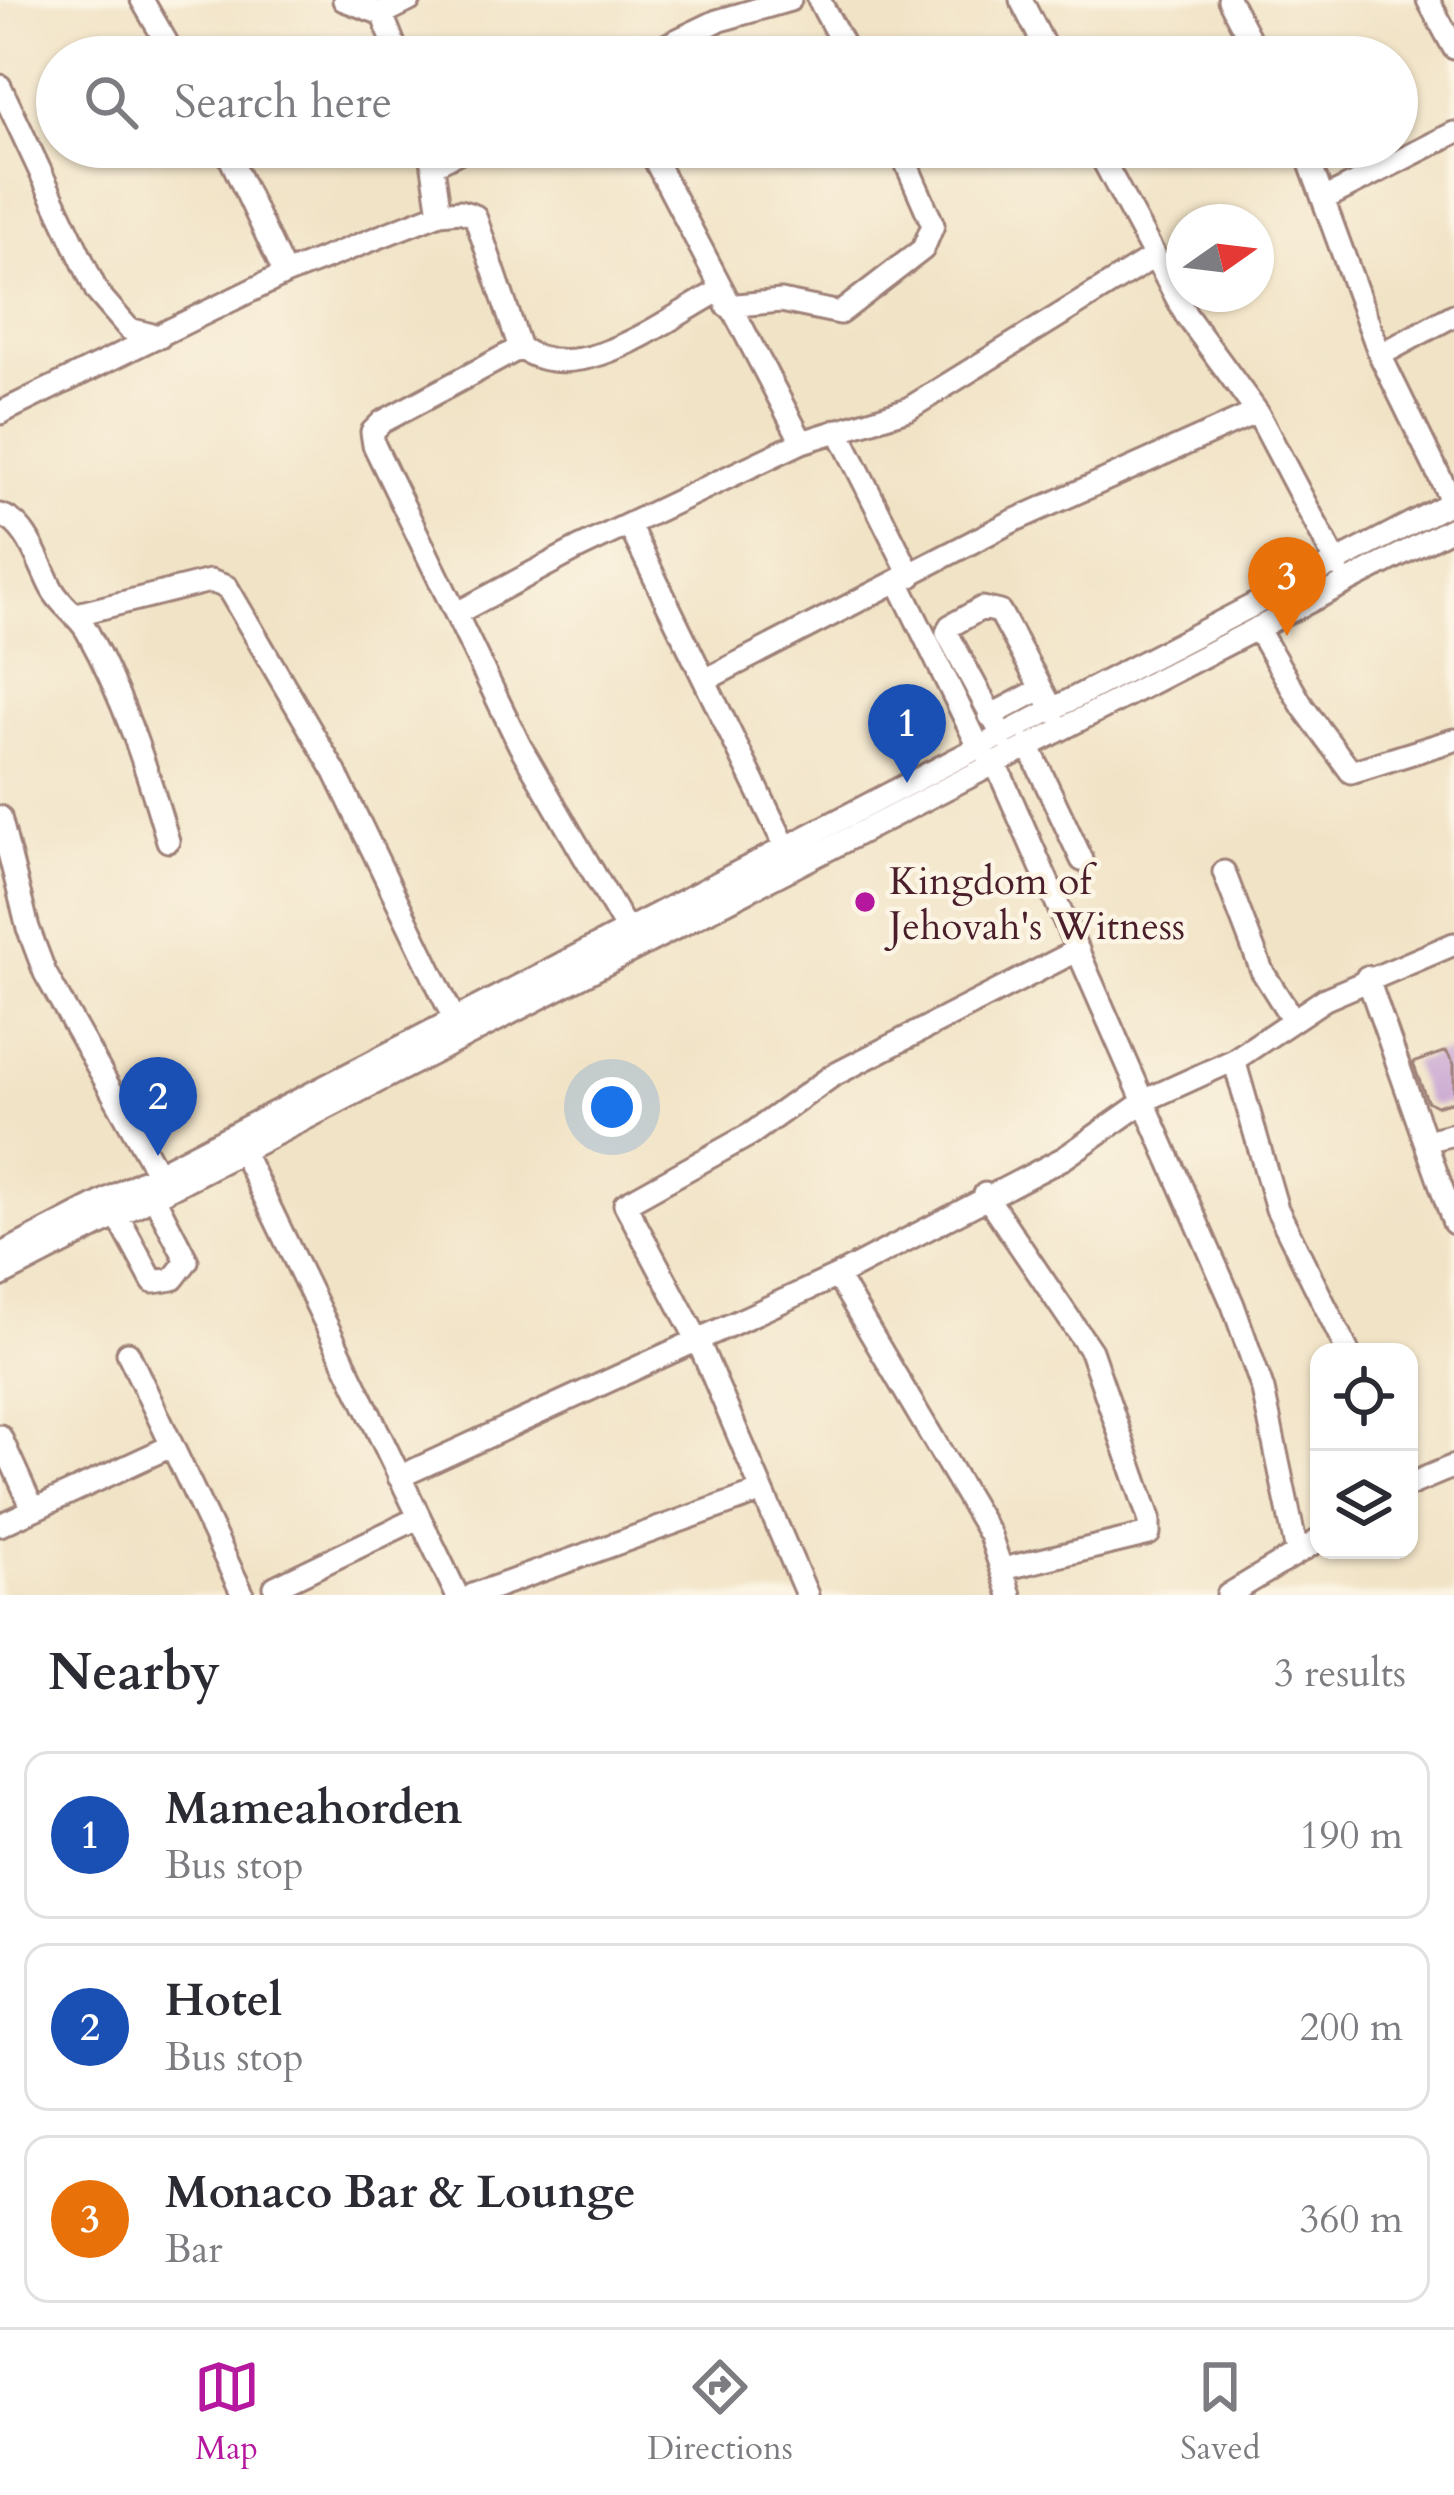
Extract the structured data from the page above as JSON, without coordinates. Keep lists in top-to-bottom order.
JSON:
{
  "places": ["Kingdom of Jehovah's Witness"],
  "north": "right",
  "page": {
    "search": "Search here",
    "pins": ["3", "1", "2"],
    "heading": ["Nearby", "3 results"],
    "list": [
      {
        "mark": "1",
        "name": "Mameahorden",
        "note": "Bus stop",
        "value": "190 m"
      },
      {
        "mark": "2",
        "name": "Hotel",
        "note": "Bus stop",
        "value": "200 m"
      },
      {
        "mark": "3",
        "name": "Monaco Bar & Lounge",
        "note": "Bar",
        "value": "360 m"
      }
    ],
    "nav": ["Map", "Directions", "Saved"]
  }
}
